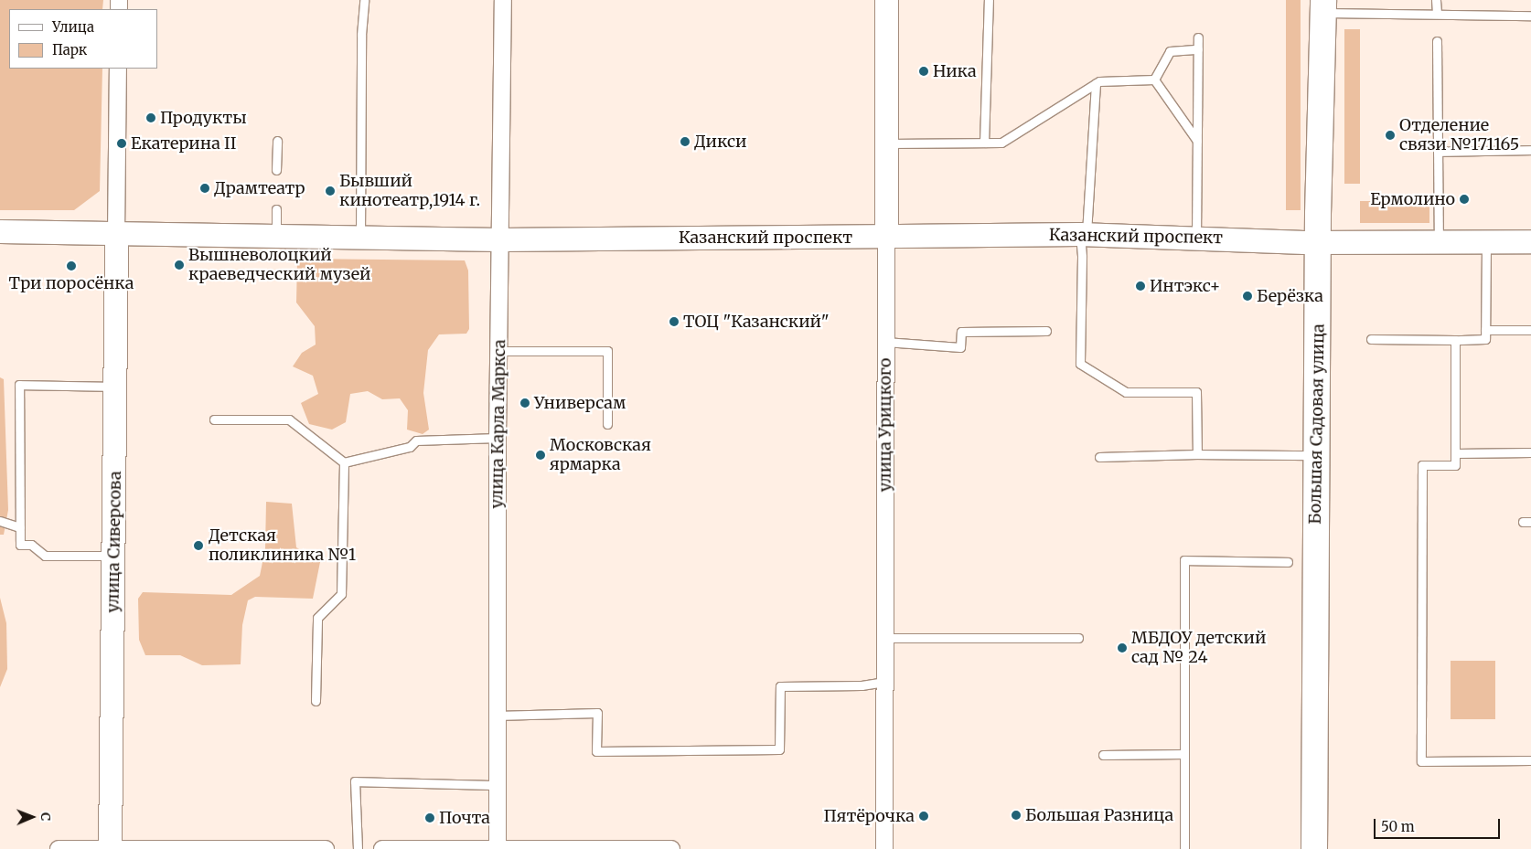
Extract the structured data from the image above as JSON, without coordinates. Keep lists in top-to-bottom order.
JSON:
{
  "streets": {
    "highway": ["Большая Садовая улица"],
    "main road": ["Казанский проспект", "улица Урицкого", "улица Сиверсова"],
    "street": ["улица Карла Маркса"]
  },
  "crossings": [
    ["Казанский проспект", "улица Карла Маркса"],
    ["Казанский проспект", "Большая Садовая улица"],
    ["Казанский проспект", "улица Урицкого"],
    ["Казанский проспект", "улица Сиверсова"]
  ],
  "places": [
    "Ника",
    "Продукты",
    "Отделение связи №171165",
    "Дикси",
    "Екатерина II",
    "Драмтеатр",
    "Бывший кинотеатр,1914 г.",
    "Ермолино",
    "Вышневолоцкий краеведческий музей",
    "Три поросёнка",
    "Интэкс+",
    "Берёзка",
    "ТОЦ \"Казанский\"",
    "Универсам",
    "Московская ярмарка",
    "Детская поликлиника №1",
    "МБДОУ детский сад № 24",
    "Большая Разница",
    "Пятёрочка",
    "Почта"
  ],
  "legend": ["Улица", "Парк"],
  "scale_bar": "50 m",
  "north": "right"
}
